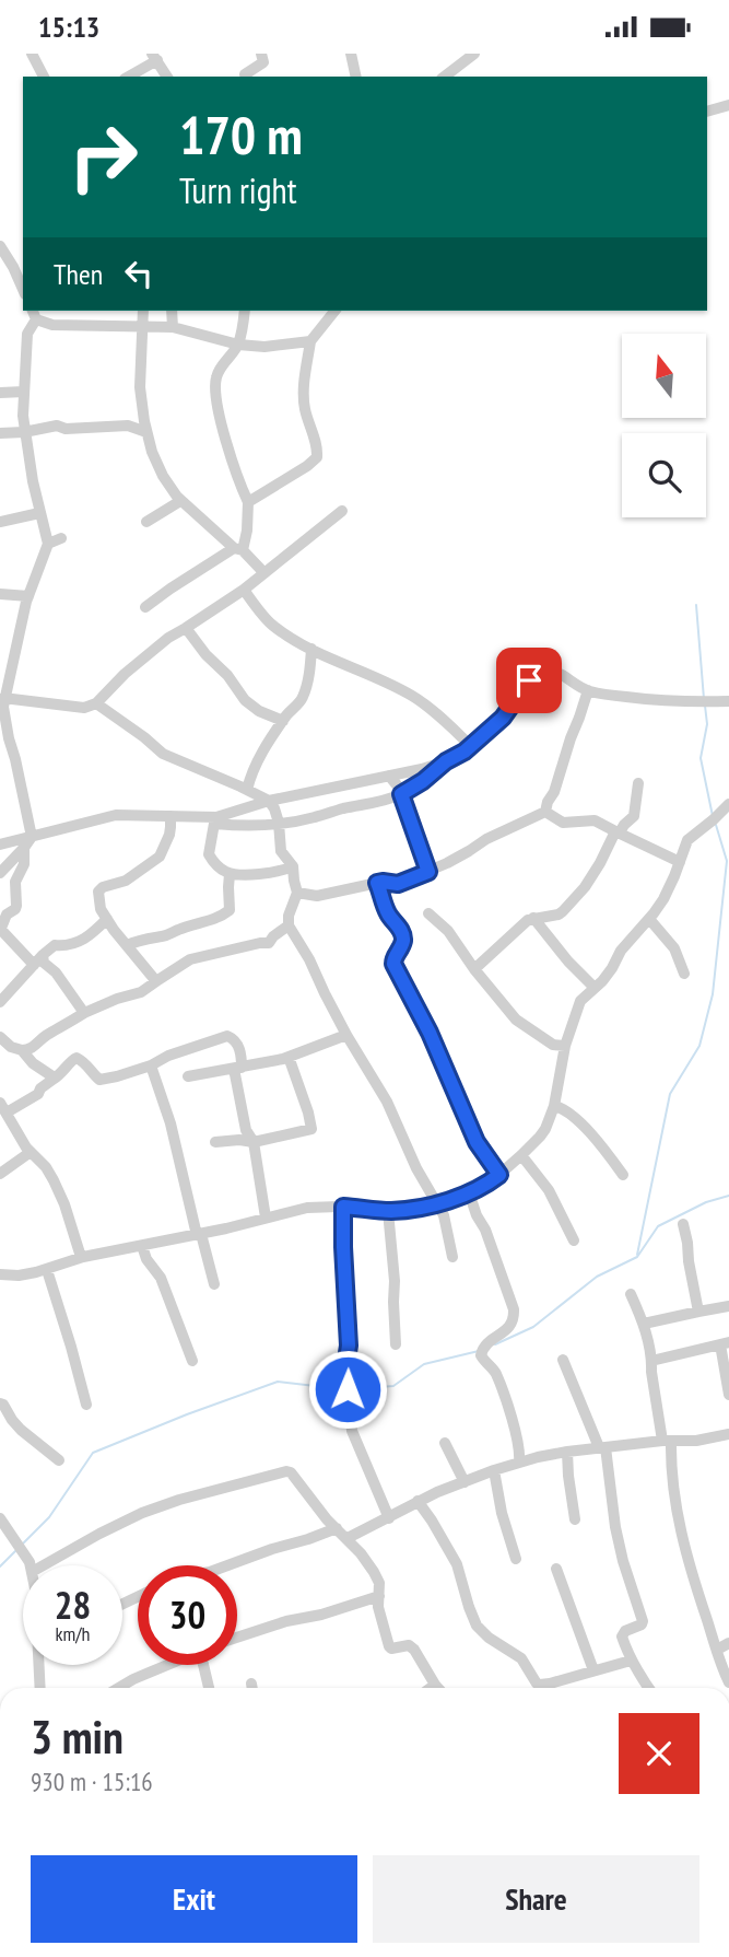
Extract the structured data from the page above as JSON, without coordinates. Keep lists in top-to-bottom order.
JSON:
{
  "north": "top",
  "page": {
    "status": "15:13",
    "turn": ["170 m", "Turn right"],
    "then": "Then",
    "speed": "28 km/h",
    "limit": "30",
    "heading": ["3 min", "930 m · 15:16"],
    "buttons": ["Exit", "Share"]
  }
}
